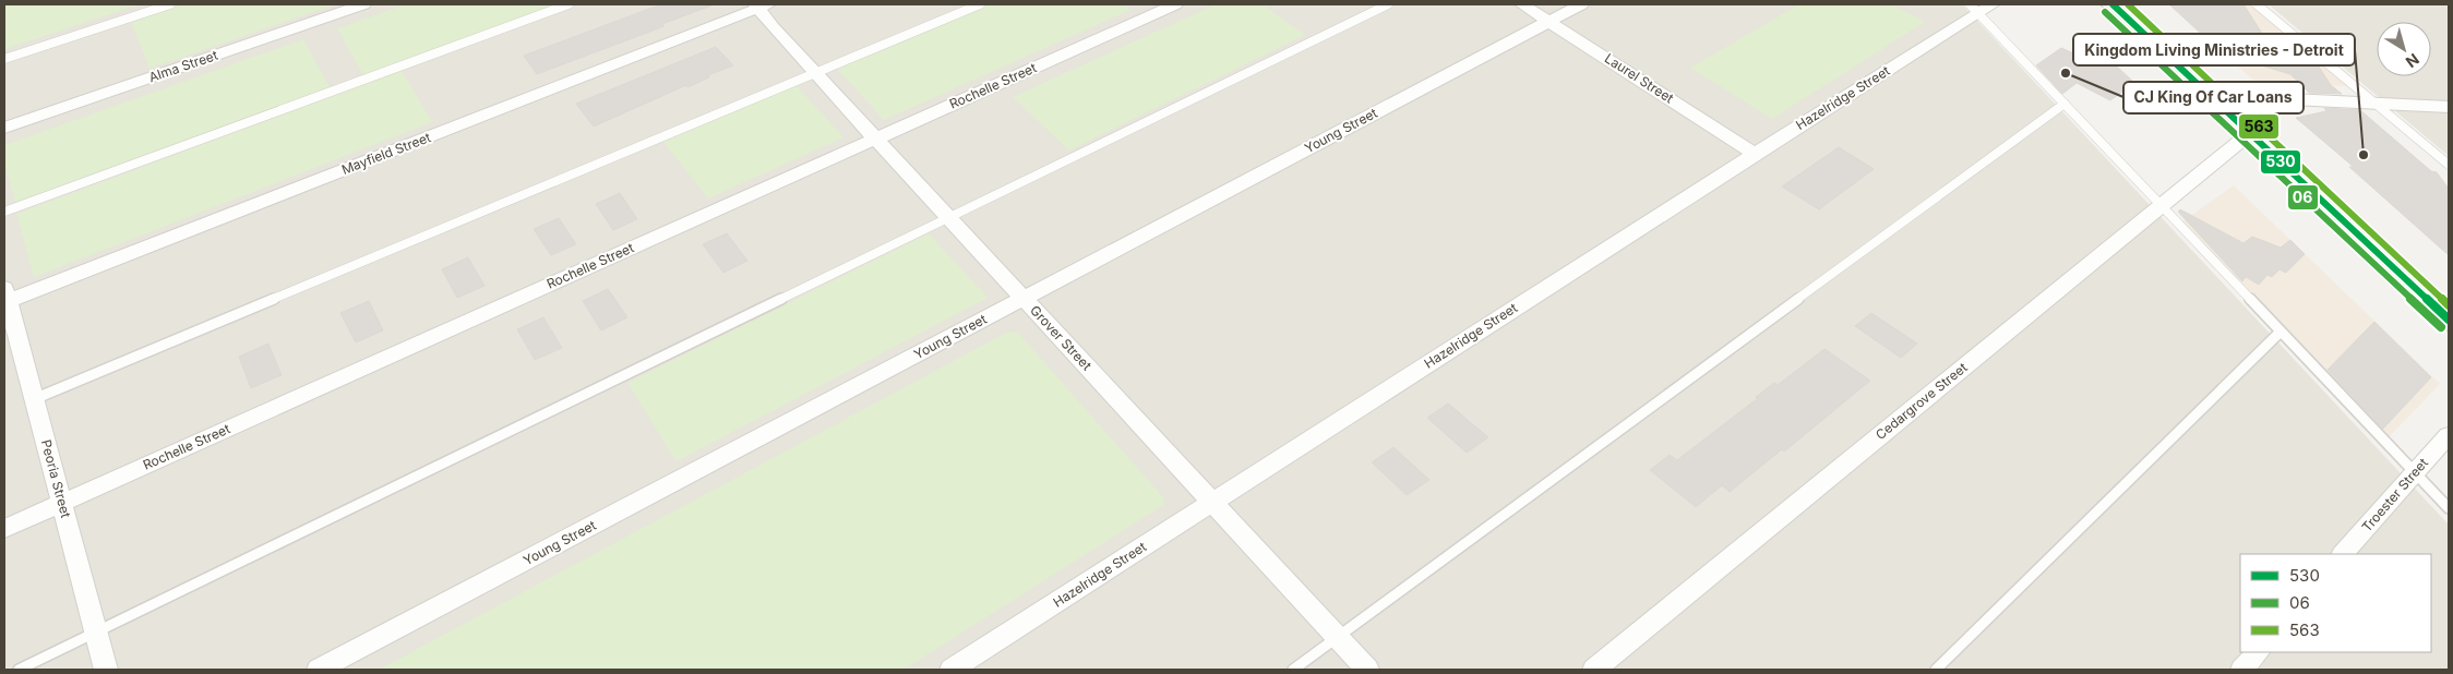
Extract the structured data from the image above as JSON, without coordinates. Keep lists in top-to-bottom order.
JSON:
{
  "streets": {
    "street": [
      "Alma Street",
      "Laurel Street",
      "Rochelle Street",
      "Hazelridge Street",
      "Young Street",
      "Mayfield Street",
      "Grover Street",
      "Cedargrove Street",
      "Peoria Street",
      "Troester Street"
    ]
  },
  "crossings": [
    ["Laurel Street", "Hazelridge Street"],
    ["Laurel Street", "Young Street"],
    ["Rochelle Street", "Grover Street"],
    ["Rochelle Street", "Peoria Street"],
    ["Hazelridge Street", "Grover Street"],
    ["Young Street", "Grover Street"],
    ["Mayfield Street", "Grover Street"],
    ["Mayfield Street", "Peoria Street"]
  ],
  "places": ["CJ King Of Car Loans", "Kingdom Living Ministries - Detroit"],
  "lines": ["transit line 530", "transit line 563", "transit line 06"],
  "legend": ["530", "06", "563"],
  "north": "bottom right"
}
